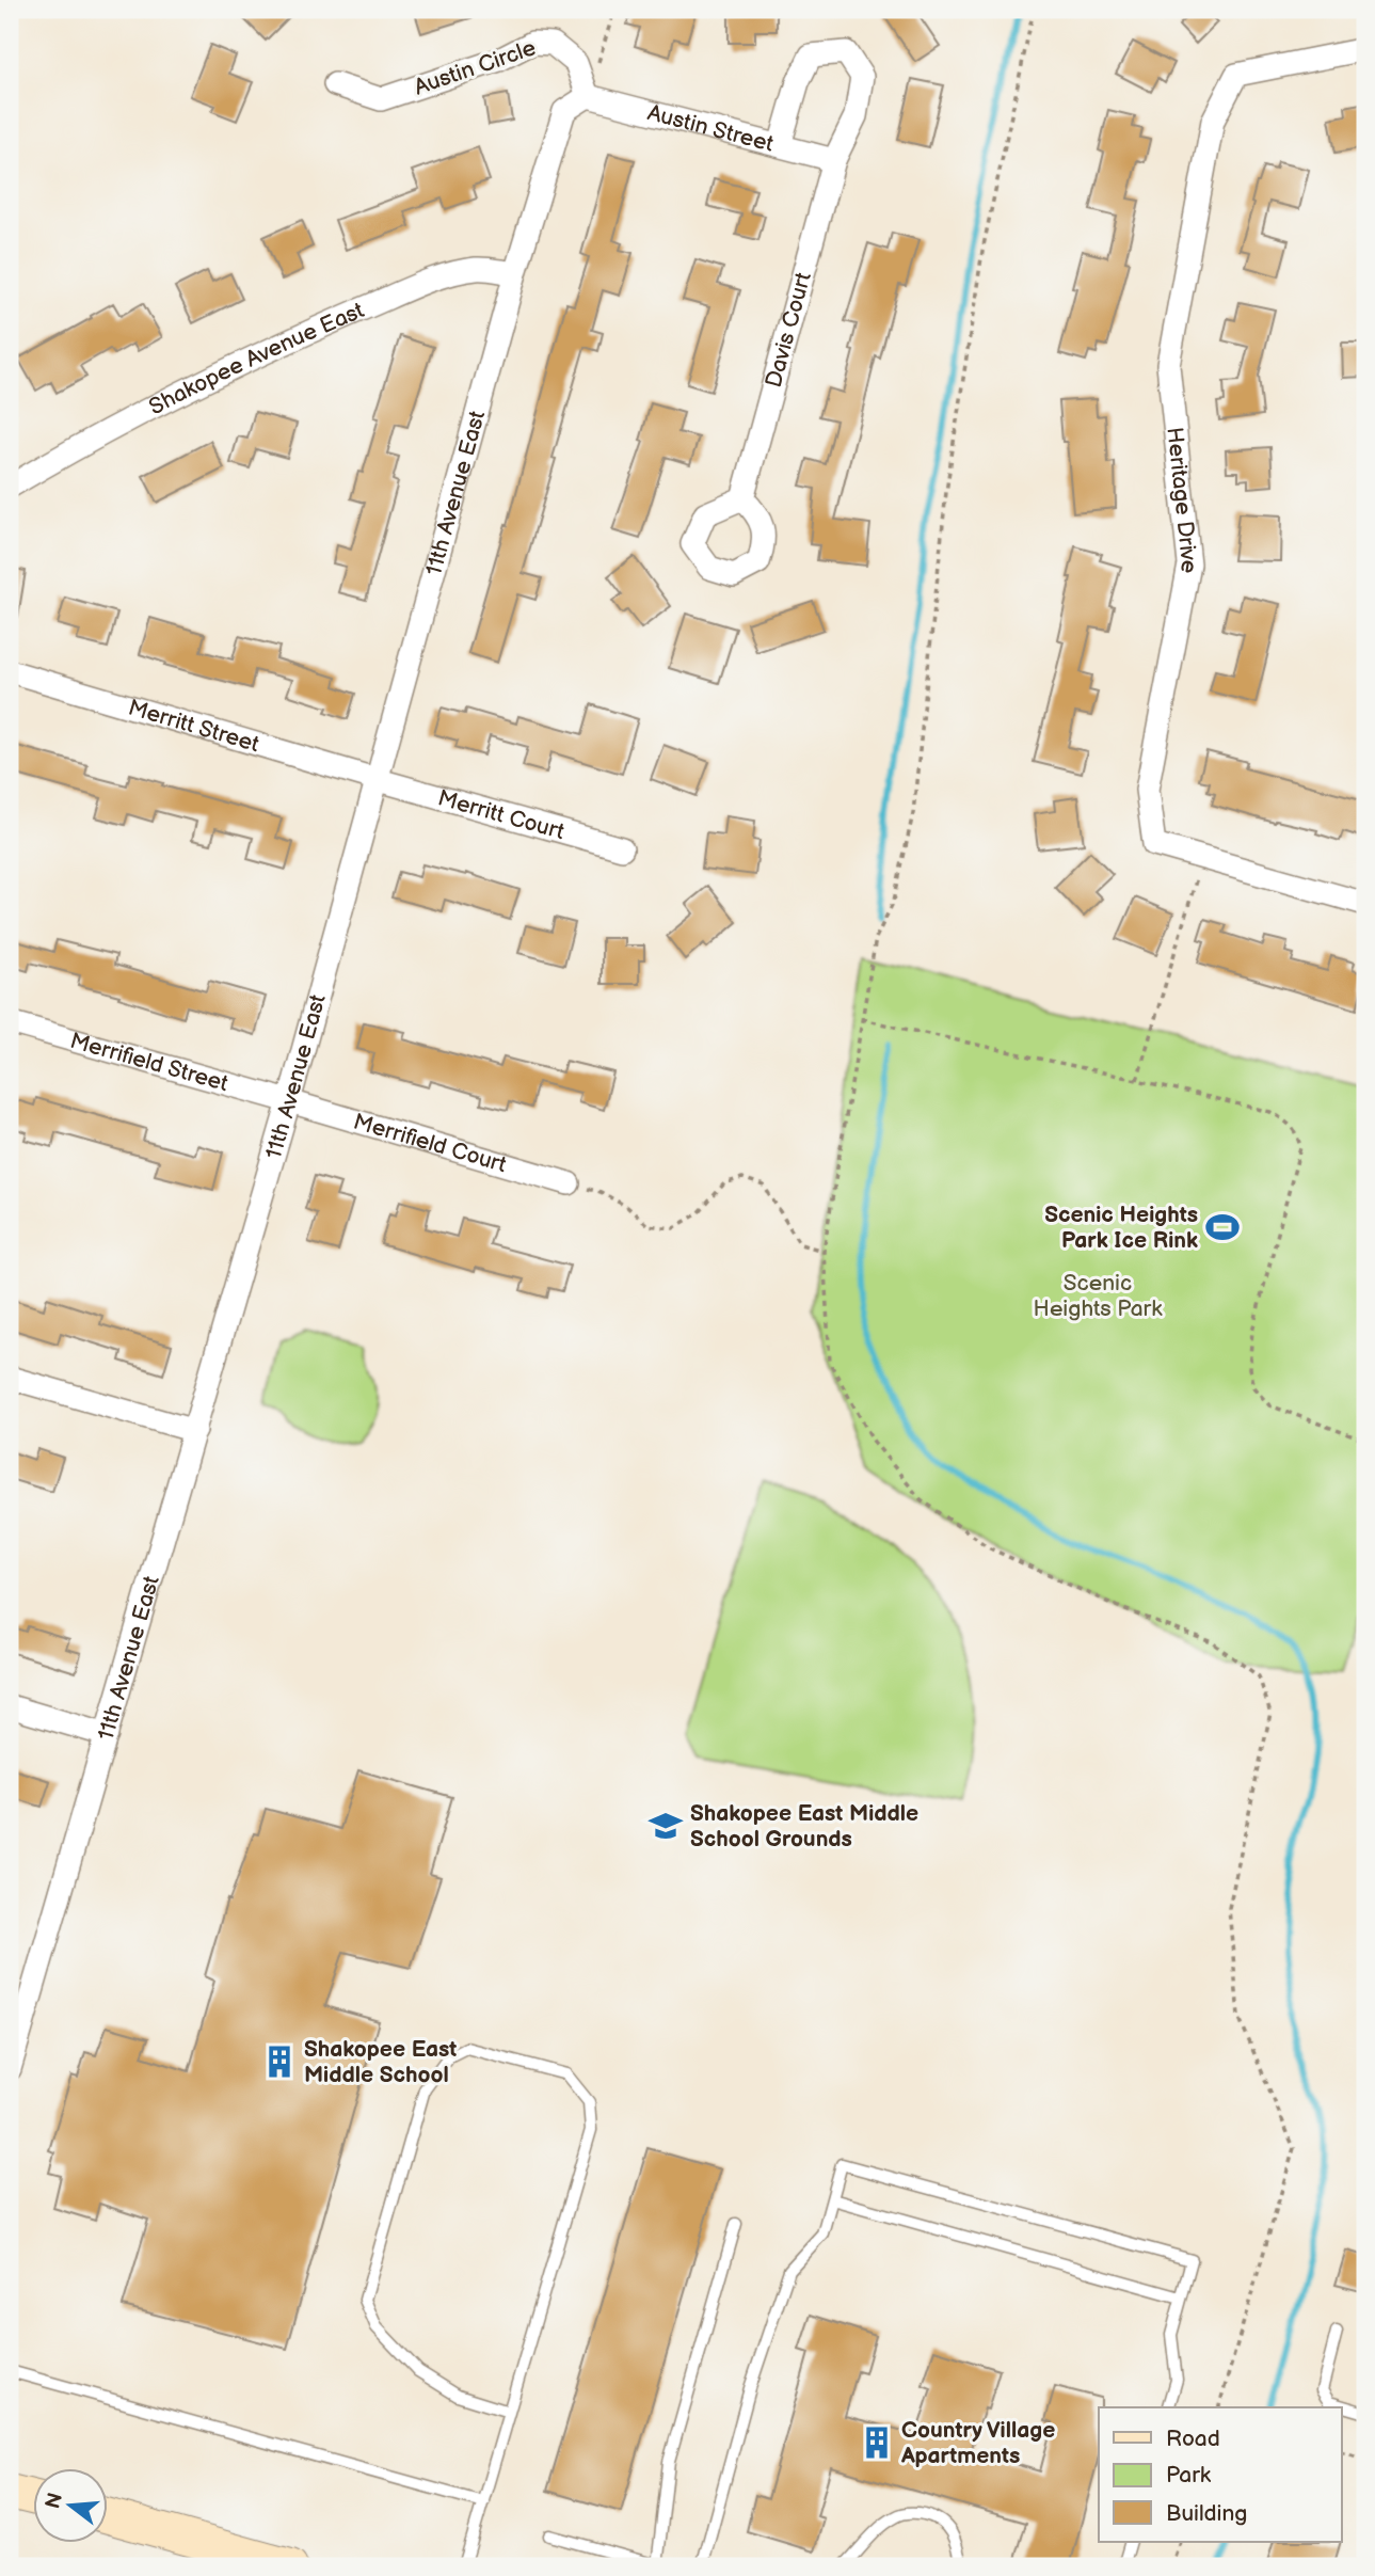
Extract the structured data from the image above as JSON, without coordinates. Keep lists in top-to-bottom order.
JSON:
{
  "streets": {
    "street": [
      "Austin Circle",
      "Austin Street",
      "Davis Court",
      "Shakopee Avenue East",
      "11th Avenue East",
      "Heritage Drive",
      "Merritt Street",
      "Merritt Court",
      "Merrifield Street",
      "Merrifield Court"
    ]
  },
  "crossings": [
    ["Austin Circle", "Austin Street"],
    ["Austin Circle", "11th Avenue East"],
    ["Austin Street", "Davis Court"],
    ["Austin Street", "11th Avenue East"],
    ["Shakopee Avenue East", "11th Avenue East"],
    ["11th Avenue East", "Merritt Street"],
    ["11th Avenue East", "Merritt Court"],
    ["11th Avenue East", "Merrifield Street"],
    ["11th Avenue East", "Merrifield Court"],
    ["Merritt Street", "Merritt Court"],
    ["Merrifield Street", "Merrifield Court"]
  ],
  "parks": ["Scenic Heights Park"],
  "places": {
    "sports": ["Scenic Heights Park Ice Rink"],
    "school or university": ["Shakopee East Middle School Grounds"],
    "building": ["Shakopee East Middle School", "Country Village Apartments"]
  },
  "legend": ["Road", "Park", "Building"],
  "north": "left"
}
